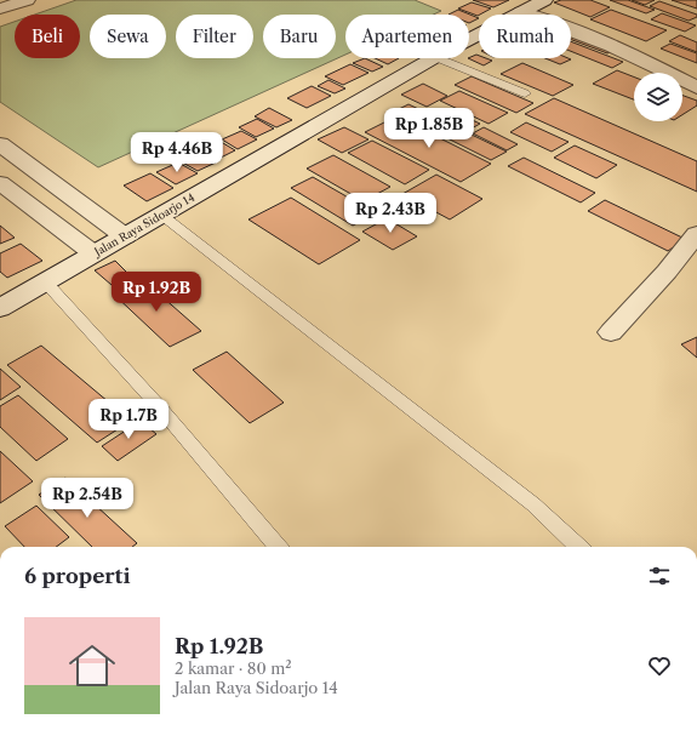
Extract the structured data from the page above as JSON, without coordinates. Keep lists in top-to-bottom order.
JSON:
{
  "streets": {
    "main road": ["Jalan Raya Sidoarjo 14"]
  },
  "page": {
    "chip": [
      "Beli",
      "Sewa",
      "Filter",
      "Baru",
      "Apartemen",
      "Rumah"
    ],
    "price": [
      "Rp 1.85B",
      "Rp 4.46B",
      "Rp 2.43B",
      "Rp 1.92B",
      "Rp 1.7B",
      "Rp 2.54B"
    ],
    "heading": "6 properti",
    "list": [
      {
        "name": "Rp 1.92B",
        "note": "2 kamar · 80 m² · Jalan Raya Sidoarjo 14"
      }
    ]
  }
}
